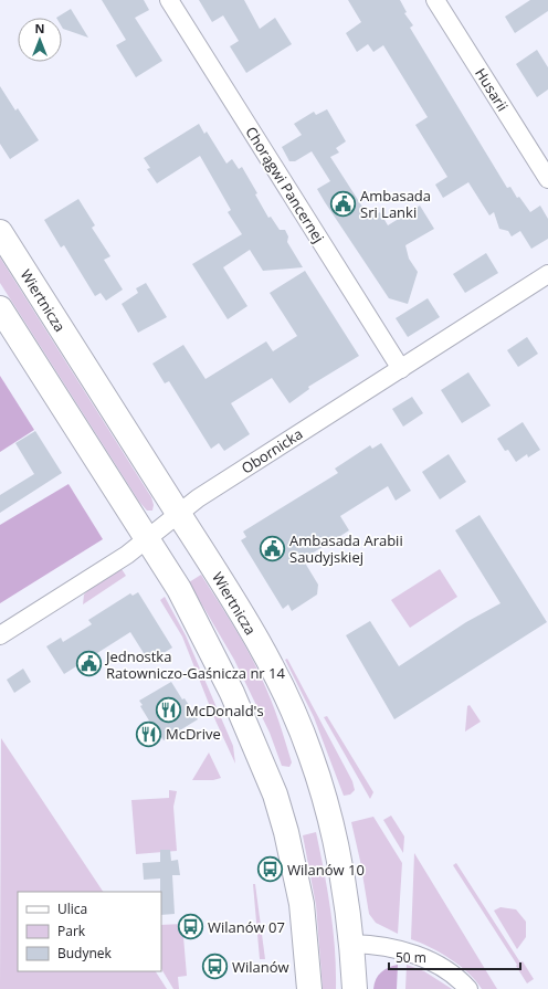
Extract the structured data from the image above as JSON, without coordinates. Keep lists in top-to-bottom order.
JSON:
{
  "streets": {
    "main road": ["Wiertnicza"],
    "street": ["Husarii", "Chorągwi Pancernej", "Obornicka"]
  },
  "crossings": [
    ["Chorągwi Pancernej", "Obornicka"],
    ["Wiertnicza", "Obornicka"]
  ],
  "places": {
    "public building": ["Ambasada Sri Lanki", "Ambasada Arabii Saudyjskiej", "Jednostka Ratowniczo-Gaśnicza nr 14"],
    "restaurant": ["McDonald's", "McDrive"],
    "bus stop": ["Wilanów 10", "Wilanów 07", "Wilanów"]
  },
  "legend": ["Ulica", "Park", "Budynek"],
  "scale_bar": "50 m",
  "north": "top"
}
